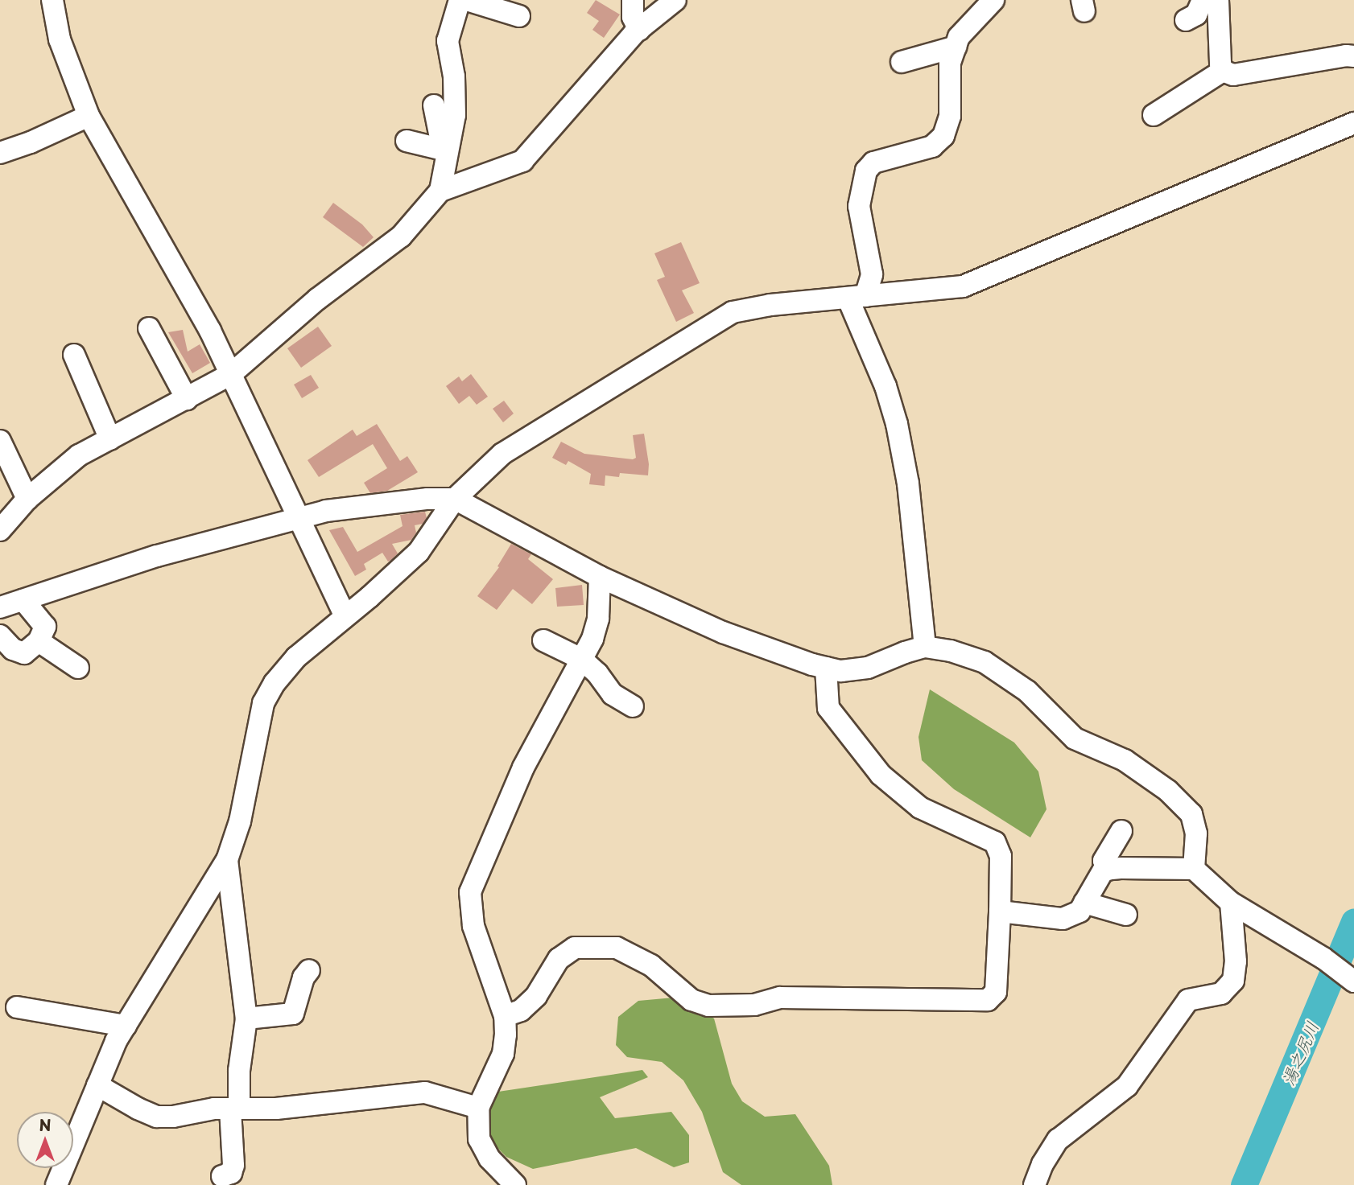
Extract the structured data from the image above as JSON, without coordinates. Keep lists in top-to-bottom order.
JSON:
{
  "water": ["湯之尻川"],
  "north": "top"
}
